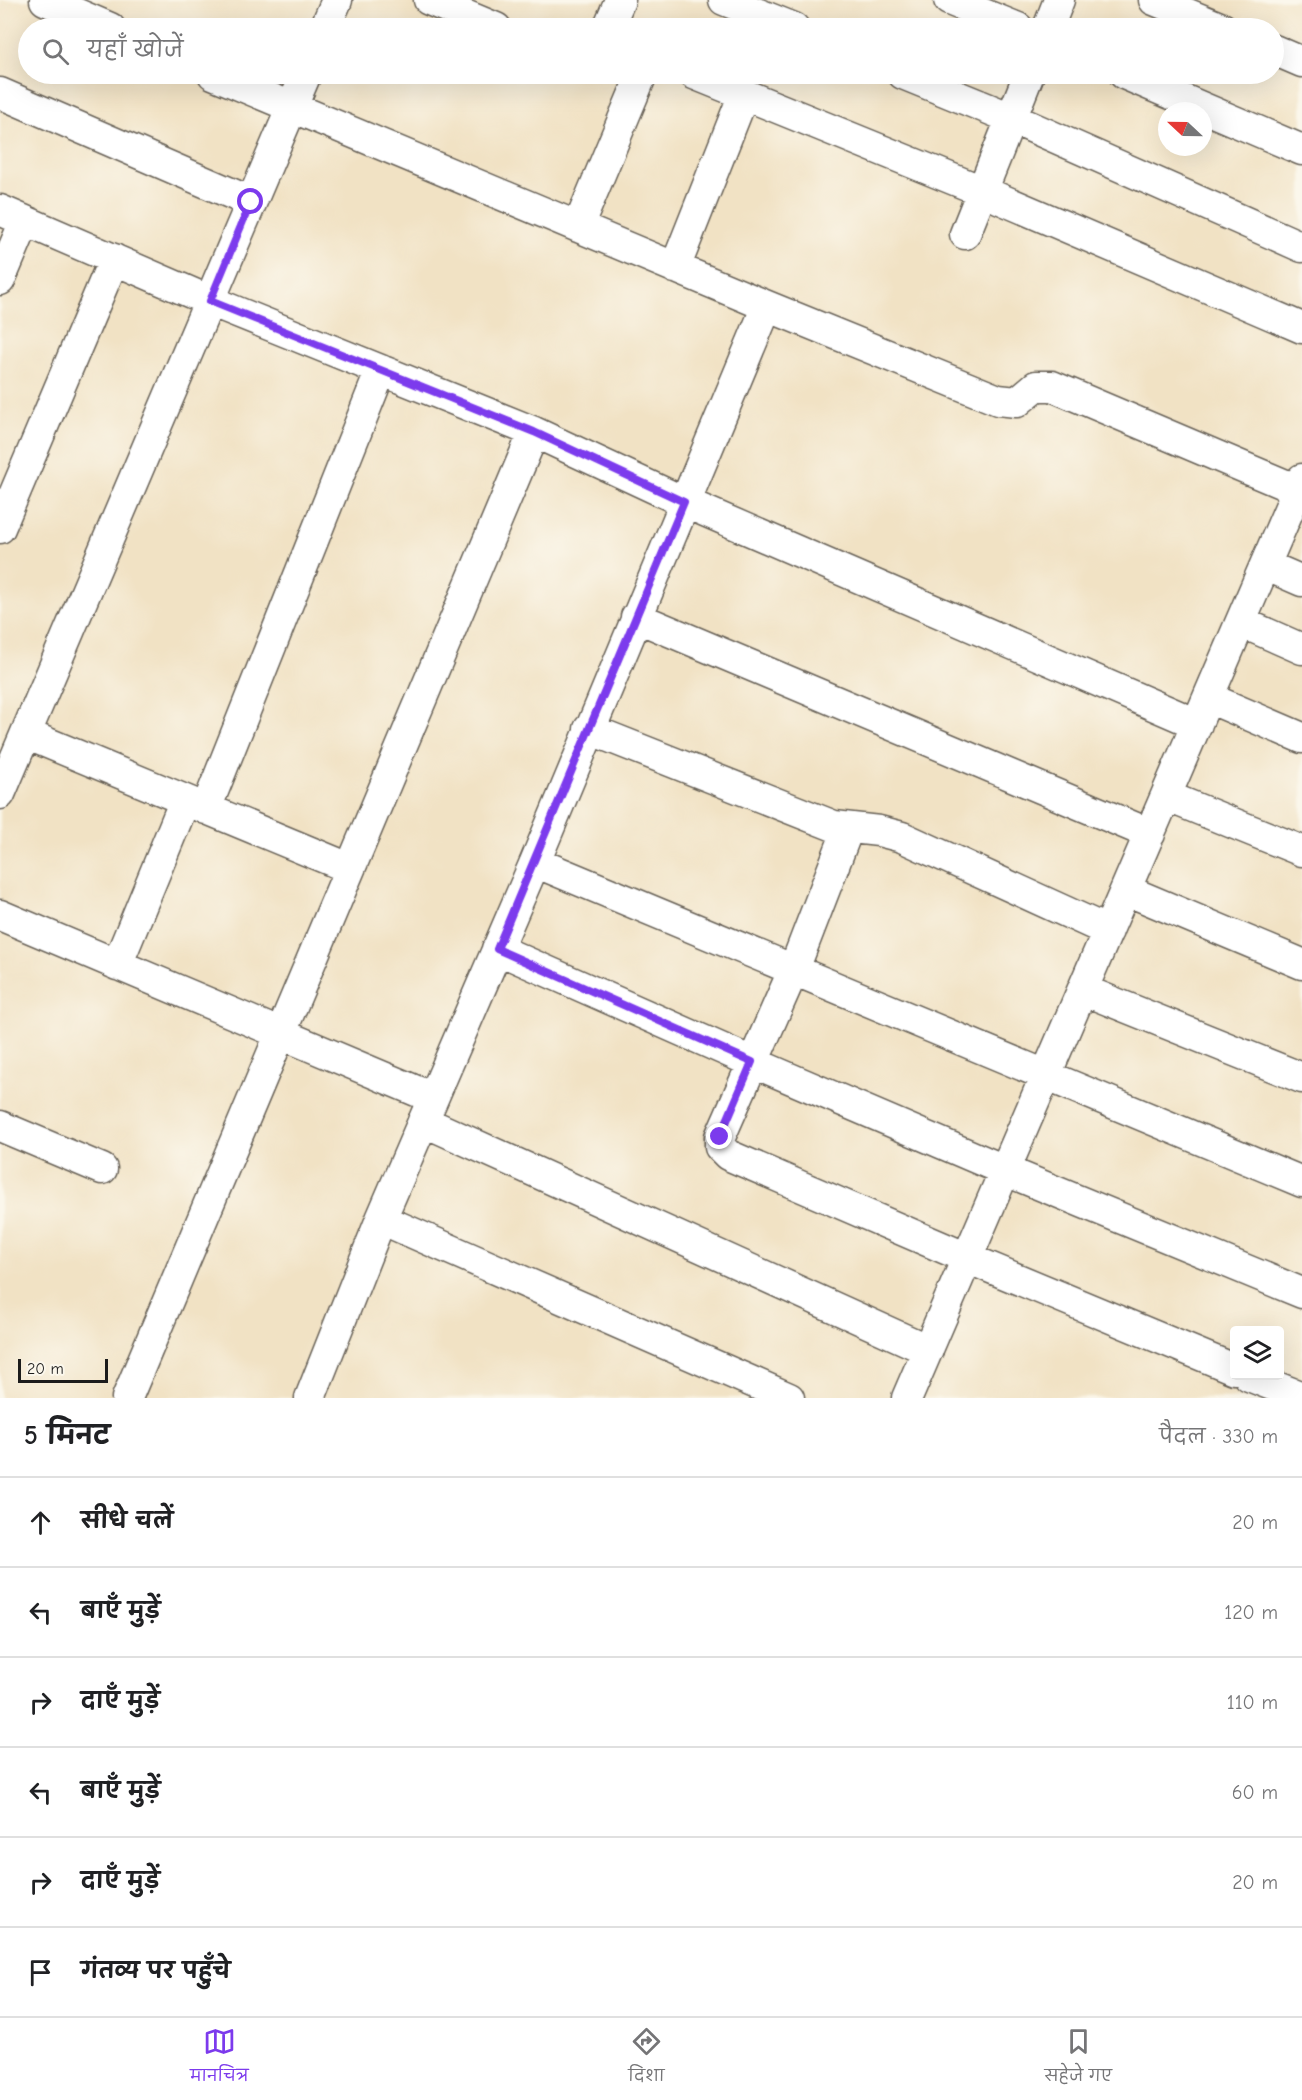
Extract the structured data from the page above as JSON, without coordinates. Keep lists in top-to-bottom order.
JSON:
{
  "scale_bar": "20 m",
  "north": "left",
  "page": {
    "search": "यहाँ खोजें",
    "scale": "20 m",
    "heading": ["5 मिनट", "पैदल · 330 m"],
    "list": [
      ["सीधे चलें", "20 m"],
      ["बाएँ मुड़ें", "120 m"],
      ["दाएँ मुड़ें", "110 m"],
      ["बाएँ मुड़ें", "60 m"],
      ["दाएँ मुड़ें", "20 m"],
      "गंतव्य पर पहुँचे"
    ],
    "nav": ["मानचित्र", "दिशा", "सहेजे गए"]
  }
}
